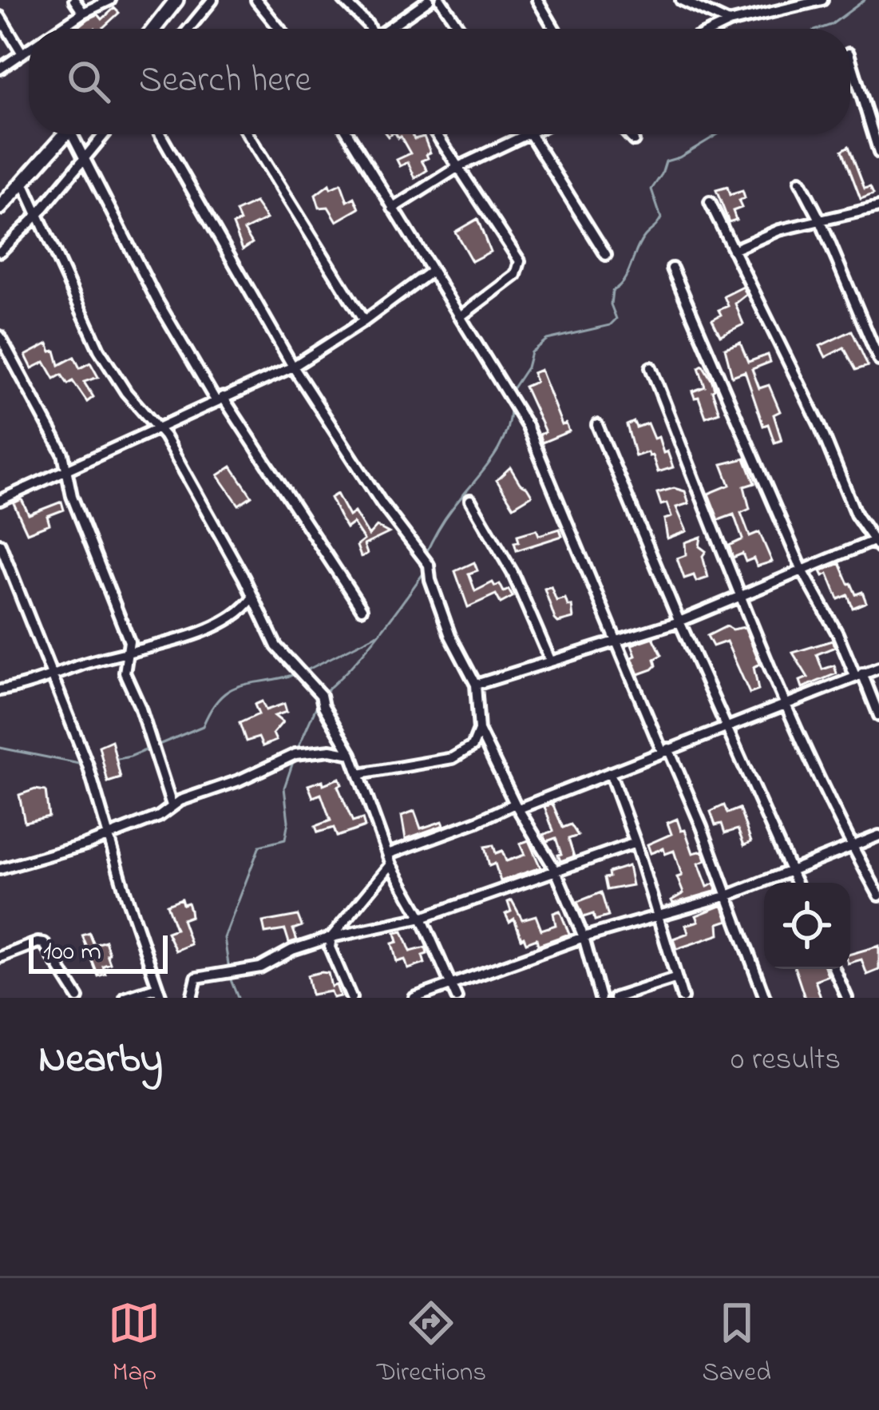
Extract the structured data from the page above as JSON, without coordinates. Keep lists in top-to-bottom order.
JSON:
{
  "scale_bar": "100 m",
  "page": {
    "search": "Search here",
    "scale": "100 m",
    "heading": ["Nearby", "0 results"],
    "nav": ["Map", "Directions", "Saved"]
  }
}
